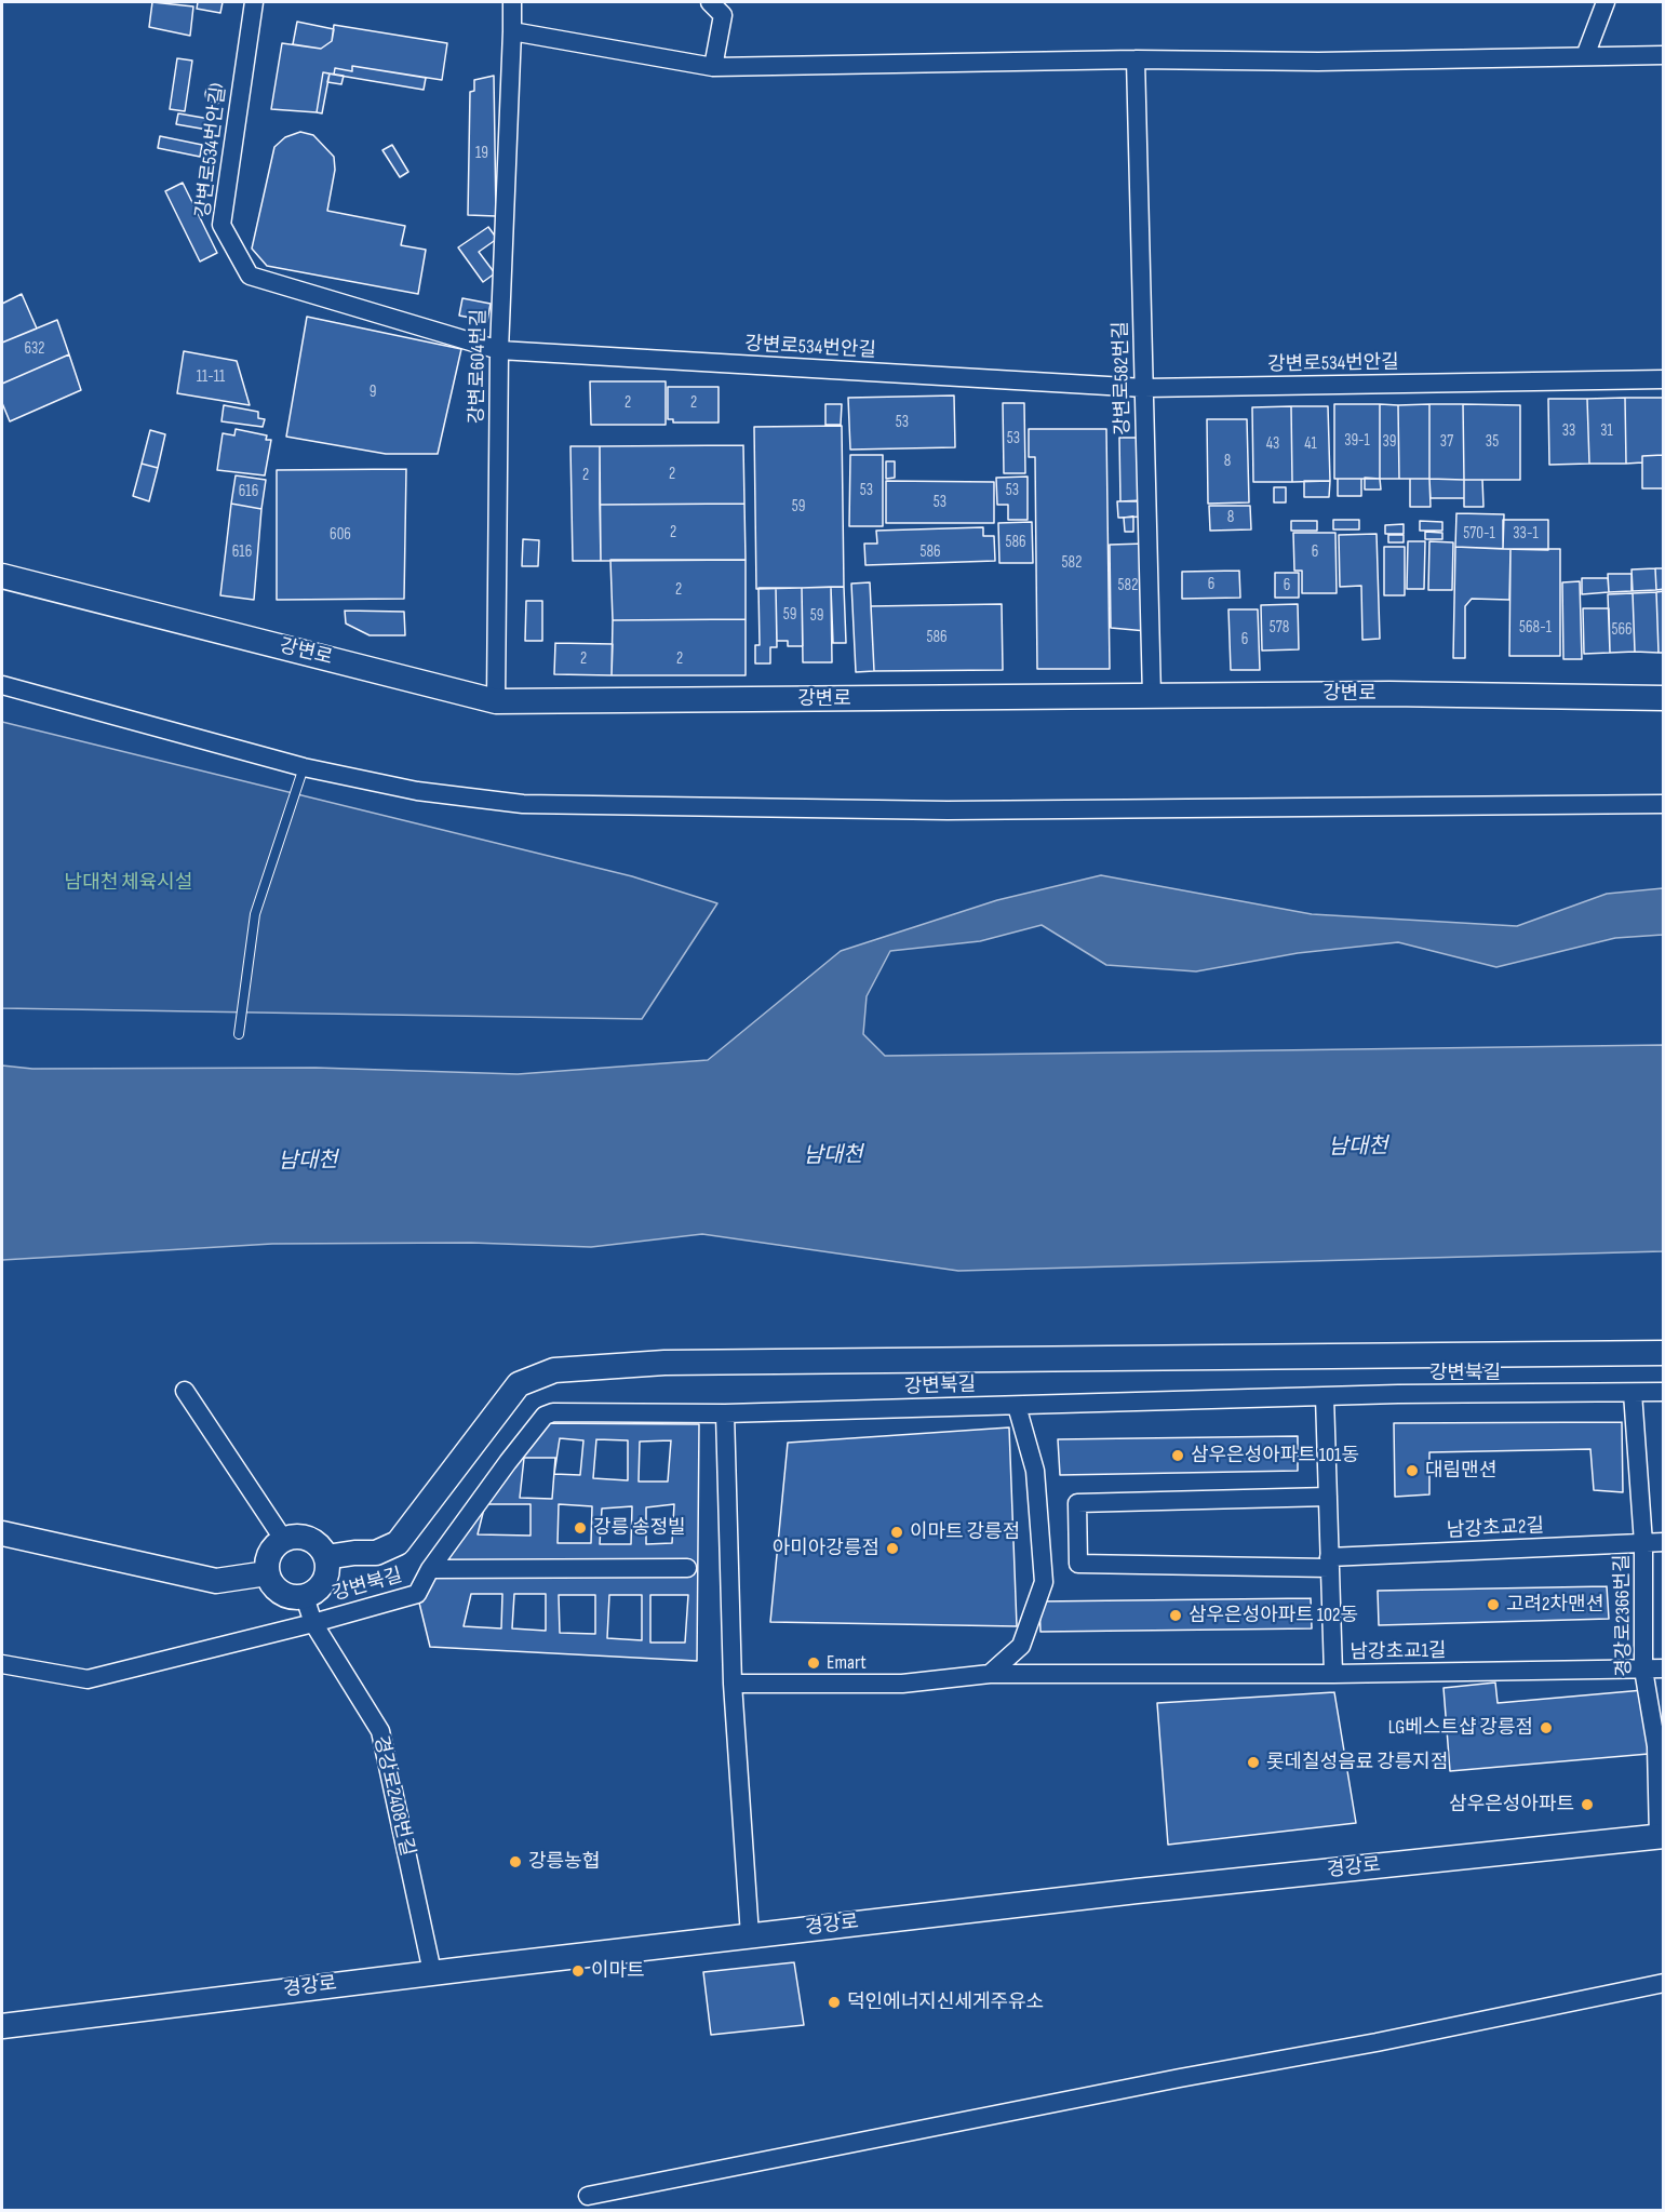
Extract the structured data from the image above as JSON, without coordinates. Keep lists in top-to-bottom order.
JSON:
{
  "streets": {
    "street": [
      "강변로534번안길",
      "강변로604번길",
      "강변로582번길",
      "강변로",
      "강변북길",
      "남강초교2길",
      "경강로2366번길",
      "남강초교1길",
      "경강로2408번길",
      "경강로"
    ]
  },
  "crossings": [
    ["강변로534번안길", "강변로604번길"],
    ["강변로534번안길", "강변로582번길"],
    ["강변로604번길", "강변로"],
    ["강변로582번길", "강변로"],
    ["강변북길", "경강로2366번길"],
    ["강변북길", "남강초교1길"],
    ["강변북길", "경강로2408번길"],
    ["남강초교2길", "경강로2366번길"],
    ["남강초교2길", "남강초교1길"],
    ["경강로2366번길", "남강초교1길"],
    ["경강로2366번길", "경강로"],
    ["경강로2408번길", "경강로"]
  ],
  "water": ["남대천"],
  "parks": ["남대천 체육시설"],
  "places": [
    "삼우은성아파트 101동",
    "대림맨션",
    "강릉 송정빌",
    "이마트 강릉점",
    "아미아강릉점",
    "고려2차맨션",
    "삼우은성아파트 102동",
    "Emart",
    "LG베스트샵 강릉점",
    "롯데칠성음료 강릉지점",
    "삼우은성아파트",
    "강릉농협",
    "이마트",
    "덕인에너지신세게주유소"
  ],
  "house_numbers": [
    "19",
    "632",
    "11-11",
    "9",
    "2",
    "2",
    "53",
    "33",
    "31",
    "53",
    "39-1",
    "39",
    "37",
    "35",
    "43",
    "41",
    "8",
    "2",
    "2",
    "53",
    "53",
    "616",
    "53",
    "59",
    "8",
    "2",
    "570-1",
    "33-1",
    "606",
    "586",
    "616",
    "586",
    "6",
    "582",
    "6",
    "582",
    "6",
    "2",
    "59",
    "59",
    "578",
    "568-1",
    "566",
    "586",
    "6",
    "2",
    "2"
  ]
}
